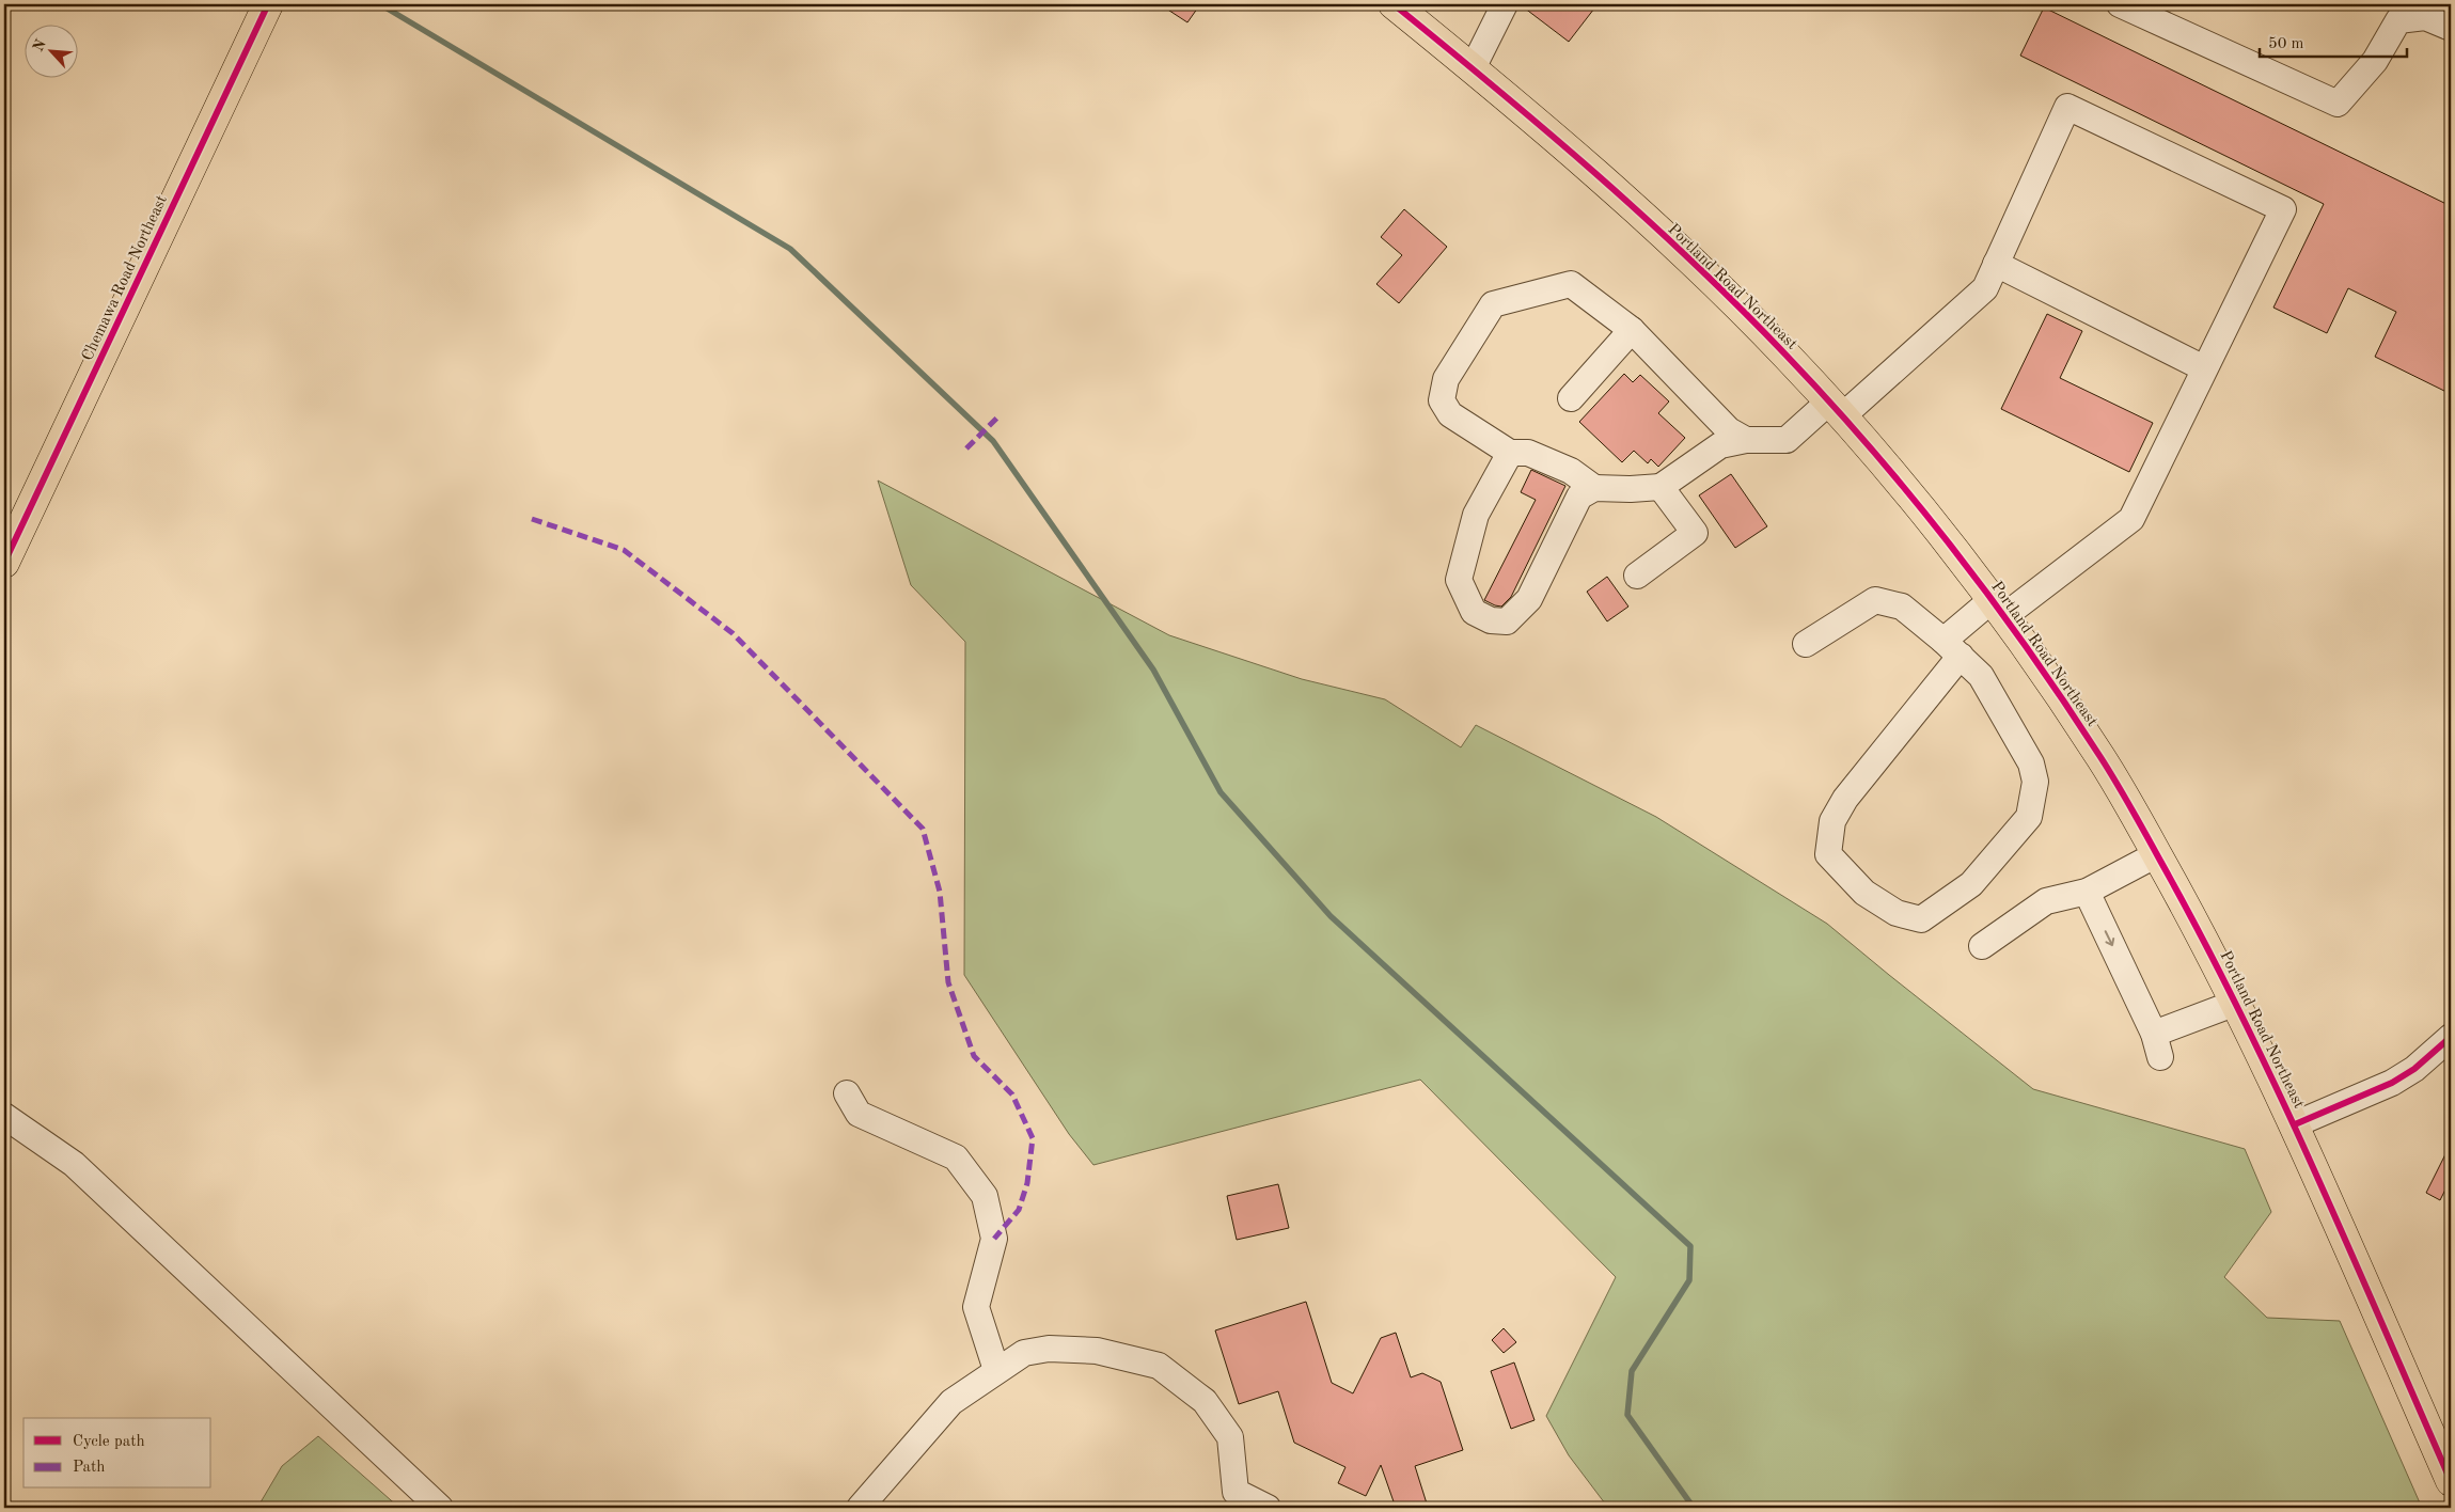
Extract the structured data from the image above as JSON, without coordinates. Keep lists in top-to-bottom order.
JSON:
{
  "streets": {
    "main road": ["Chemawa Road Northeast", "Portland Road Northeast"]
  },
  "legend": ["Cycle path", "Path"],
  "scale_bar": "50 m",
  "north": "top left"
}
